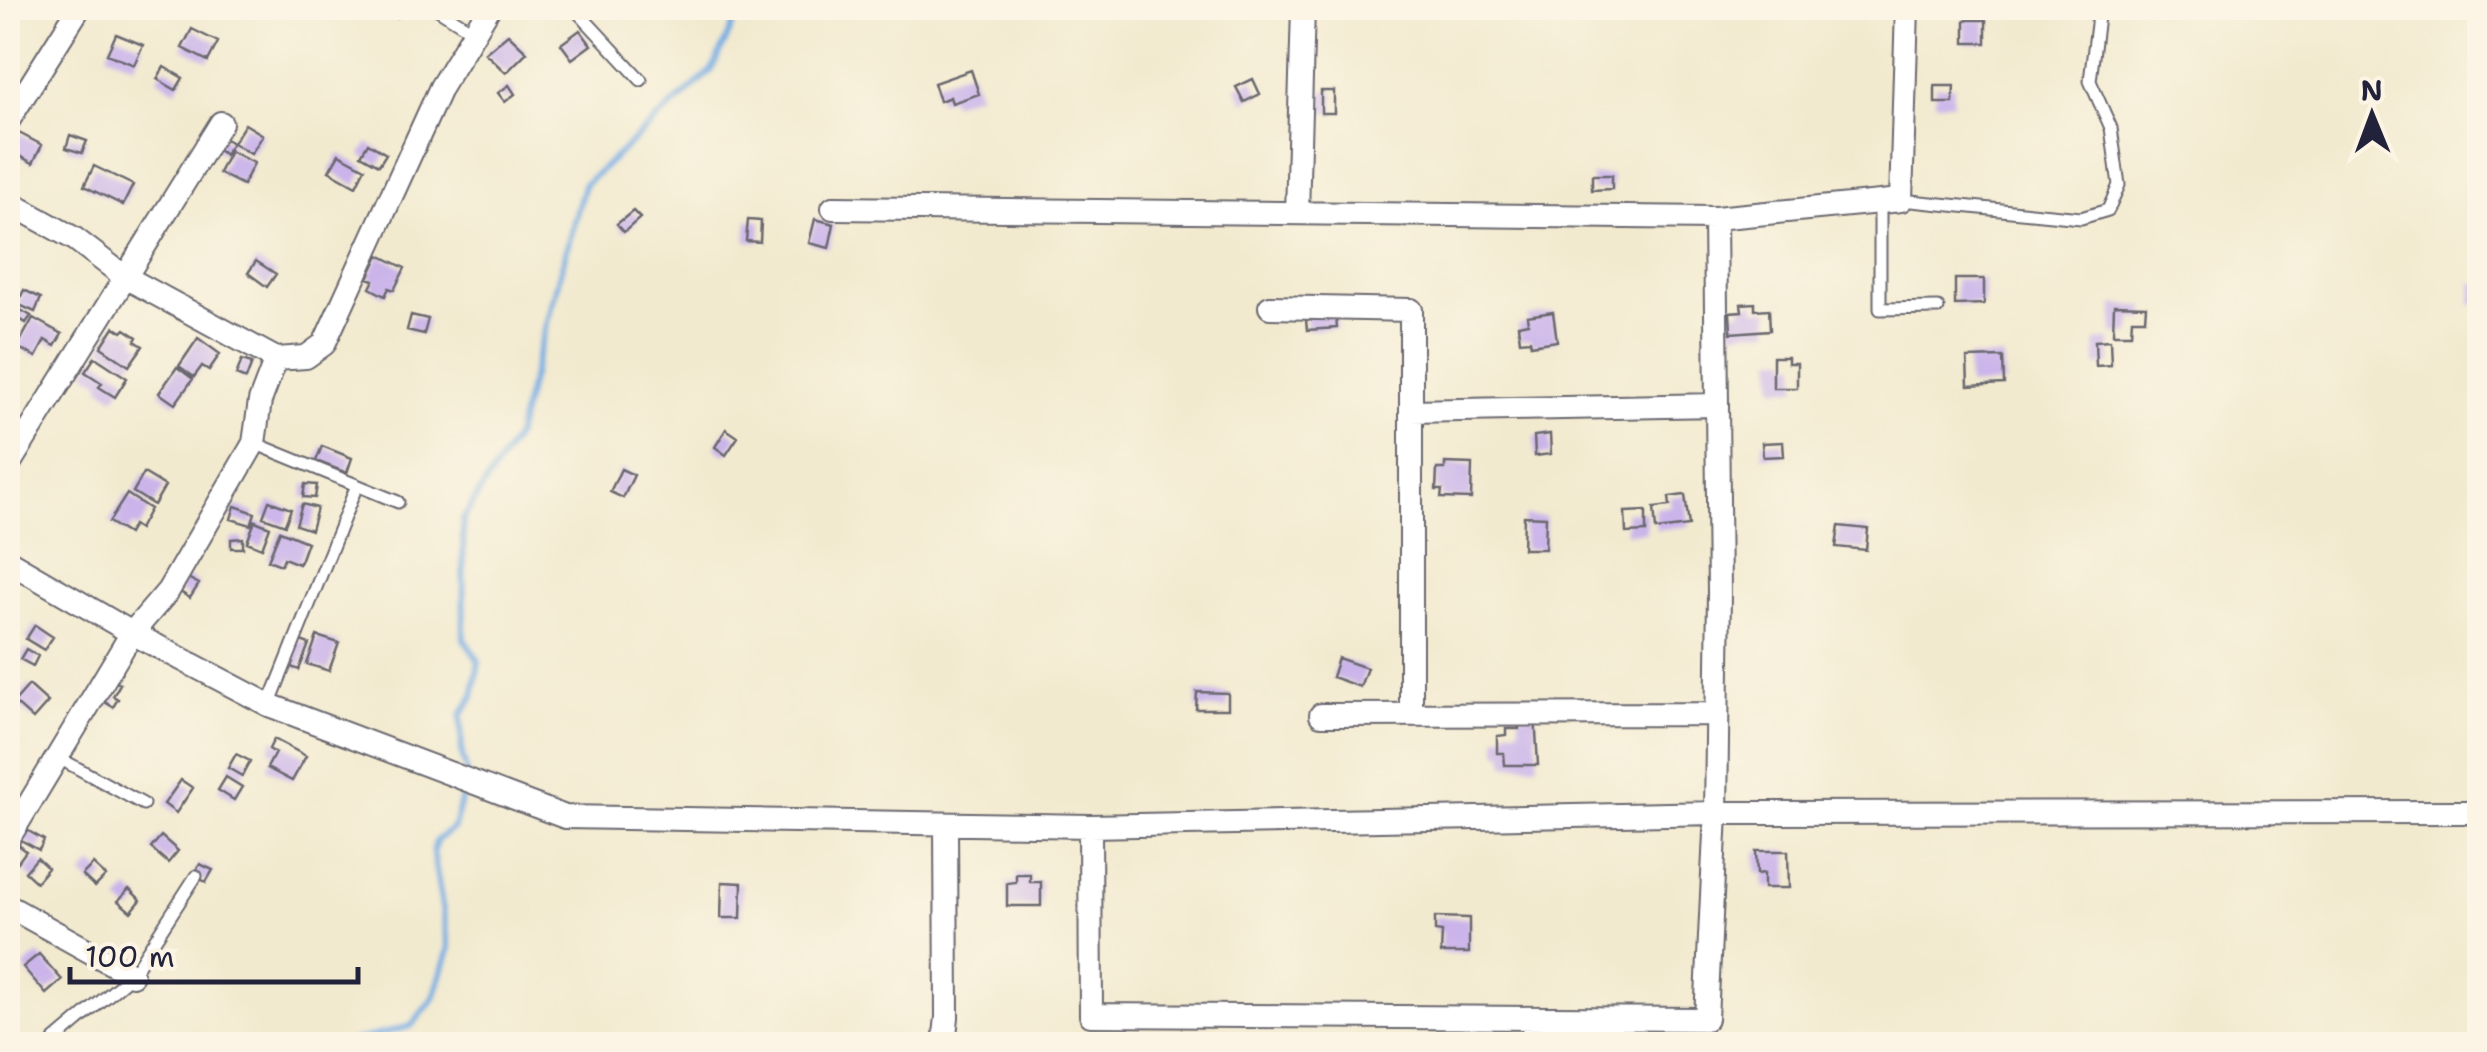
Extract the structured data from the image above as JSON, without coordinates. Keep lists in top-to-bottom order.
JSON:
{
  "scale_bar": "100 m",
  "north": "top"
}
